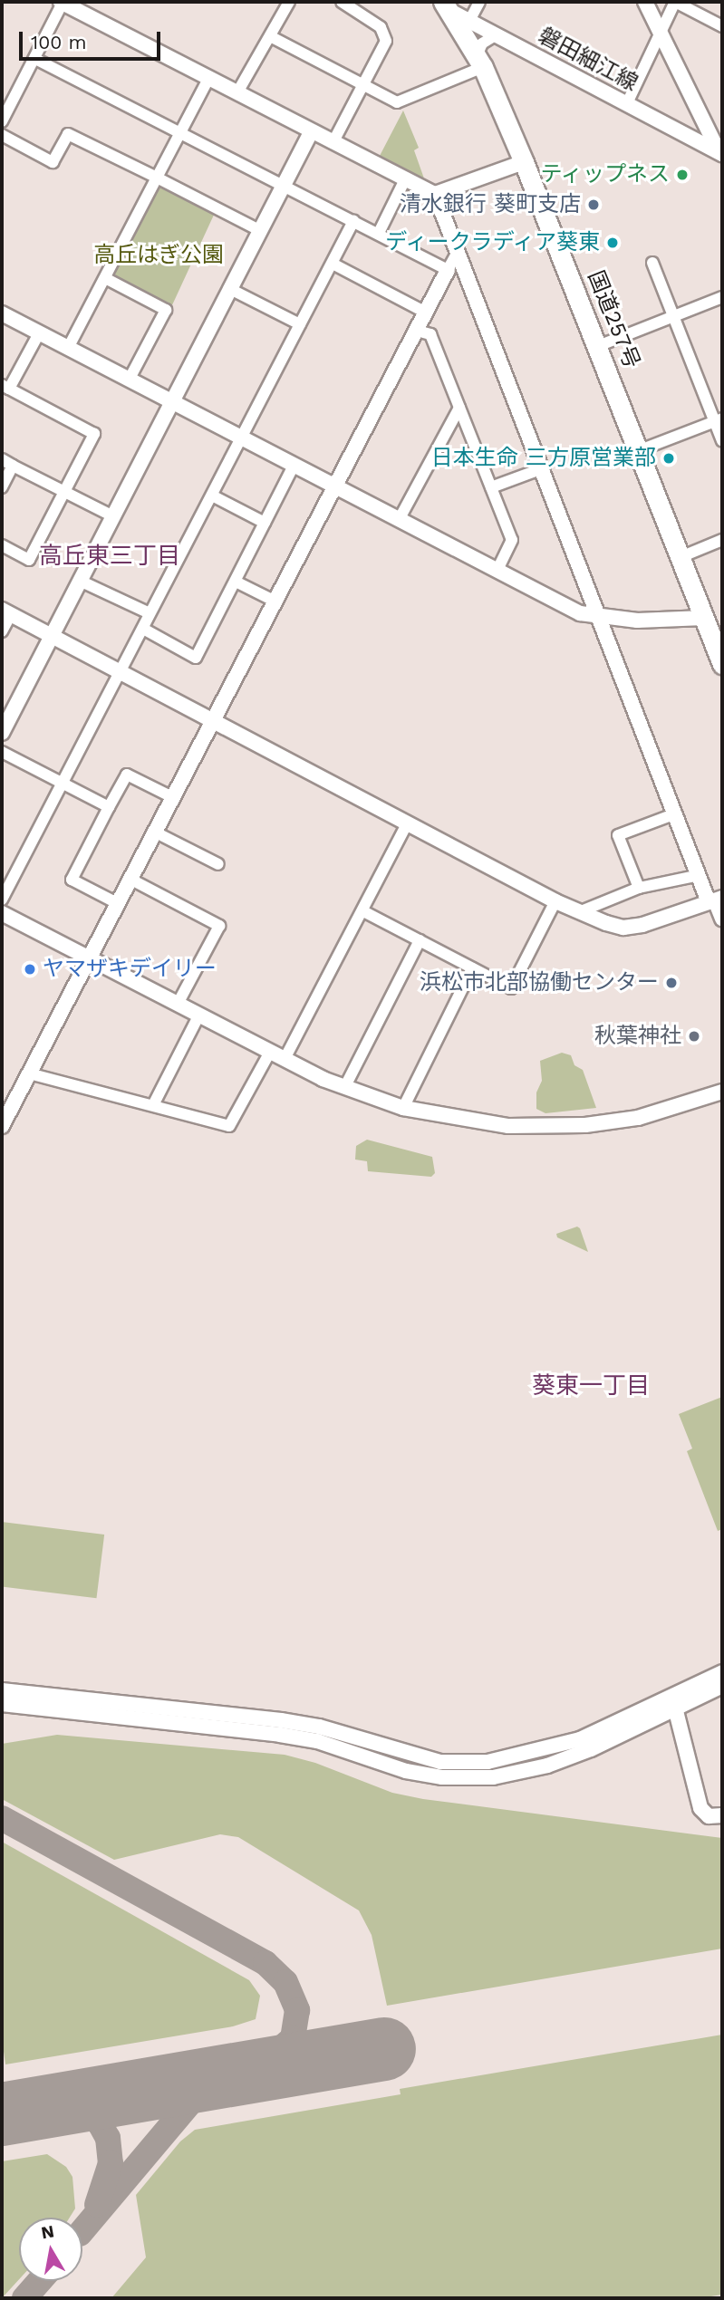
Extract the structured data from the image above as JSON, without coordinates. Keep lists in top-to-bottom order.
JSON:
{
  "streets": {
    "highway": ["国道257号"],
    "street": ["磐田細江線"]
  },
  "crossings": [
    ["磐田細江線", "国道257号"]
  ],
  "districts": ["高丘東三丁目", "葵東一丁目"],
  "parks": ["高丘はぎ公園"],
  "places": [
    "ティップネス",
    "清水銀行 葵町支店",
    "ディークラディア葵東",
    "日本生命 三方原営業部",
    "ヤマザキデイリー",
    "浜松市北部協働センター",
    "秋葉神社"
  ],
  "scale_bar": "100 m",
  "north": "top"
}
